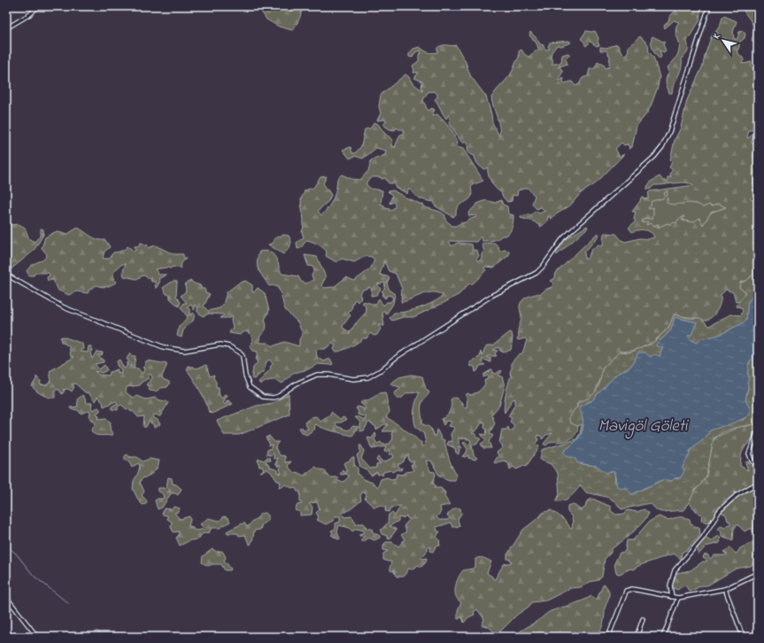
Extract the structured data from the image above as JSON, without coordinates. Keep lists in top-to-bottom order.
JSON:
{
  "water": ["Mavigöl Göleti"],
  "north": "top left"
}
